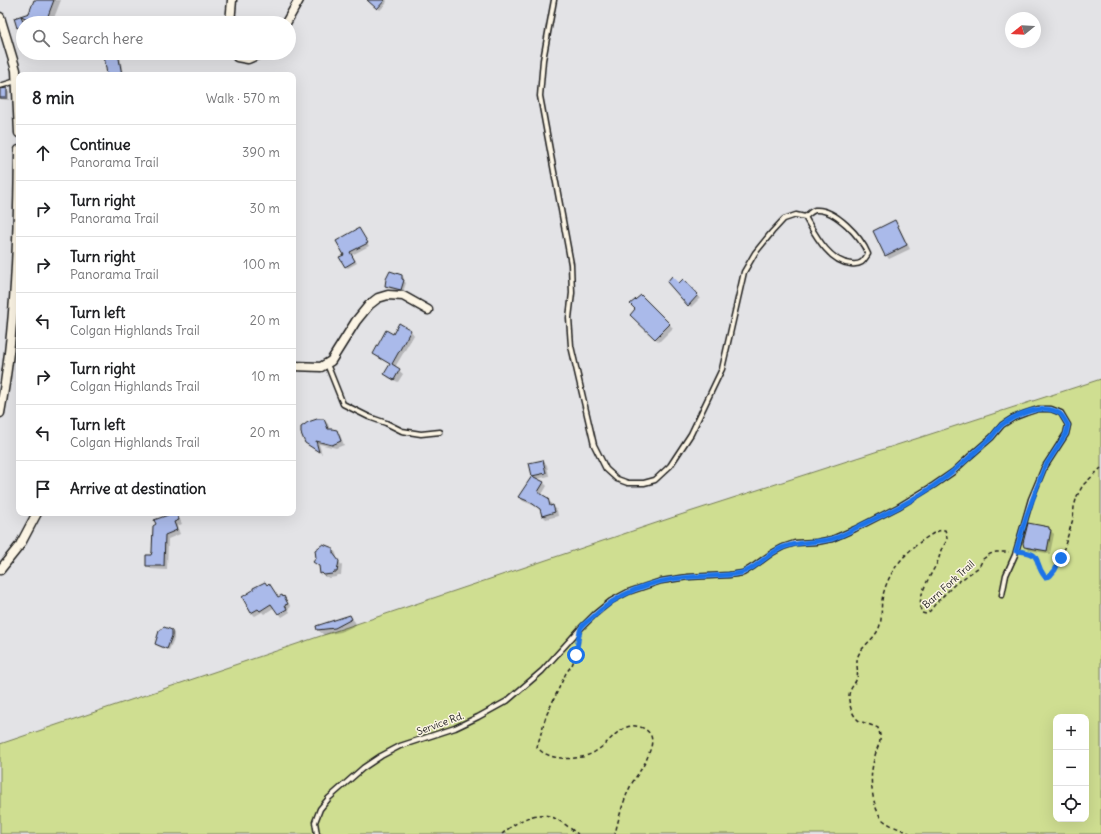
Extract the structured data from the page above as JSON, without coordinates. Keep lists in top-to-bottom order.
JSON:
{
  "streets": {
    "lane": ["Service Rd."],
    "path": ["Barn Fork Trail"]
  },
  "crossings": [
    ["Barn Fork Trail", "Service Rd."]
  ],
  "north": "left",
  "page": {
    "search": "Search here",
    "heading": ["8 min", "Walk · 570 m"],
    "list": [
      ["Continue", "Panorama Trail", "390 m"],
      ["Turn right", "Panorama Trail", "30 m"],
      ["Turn right", "Panorama Trail", "100 m"],
      ["Turn left", "Colgan Highlands Trail", "20 m"],
      ["Turn right", "Colgan Highlands Trail", "10 m"],
      ["Turn left", "Colgan Highlands Trail", "20 m"],
      "Arrive at destination"
    ],
    "map_buttons": ["+", "−"]
  }
}
